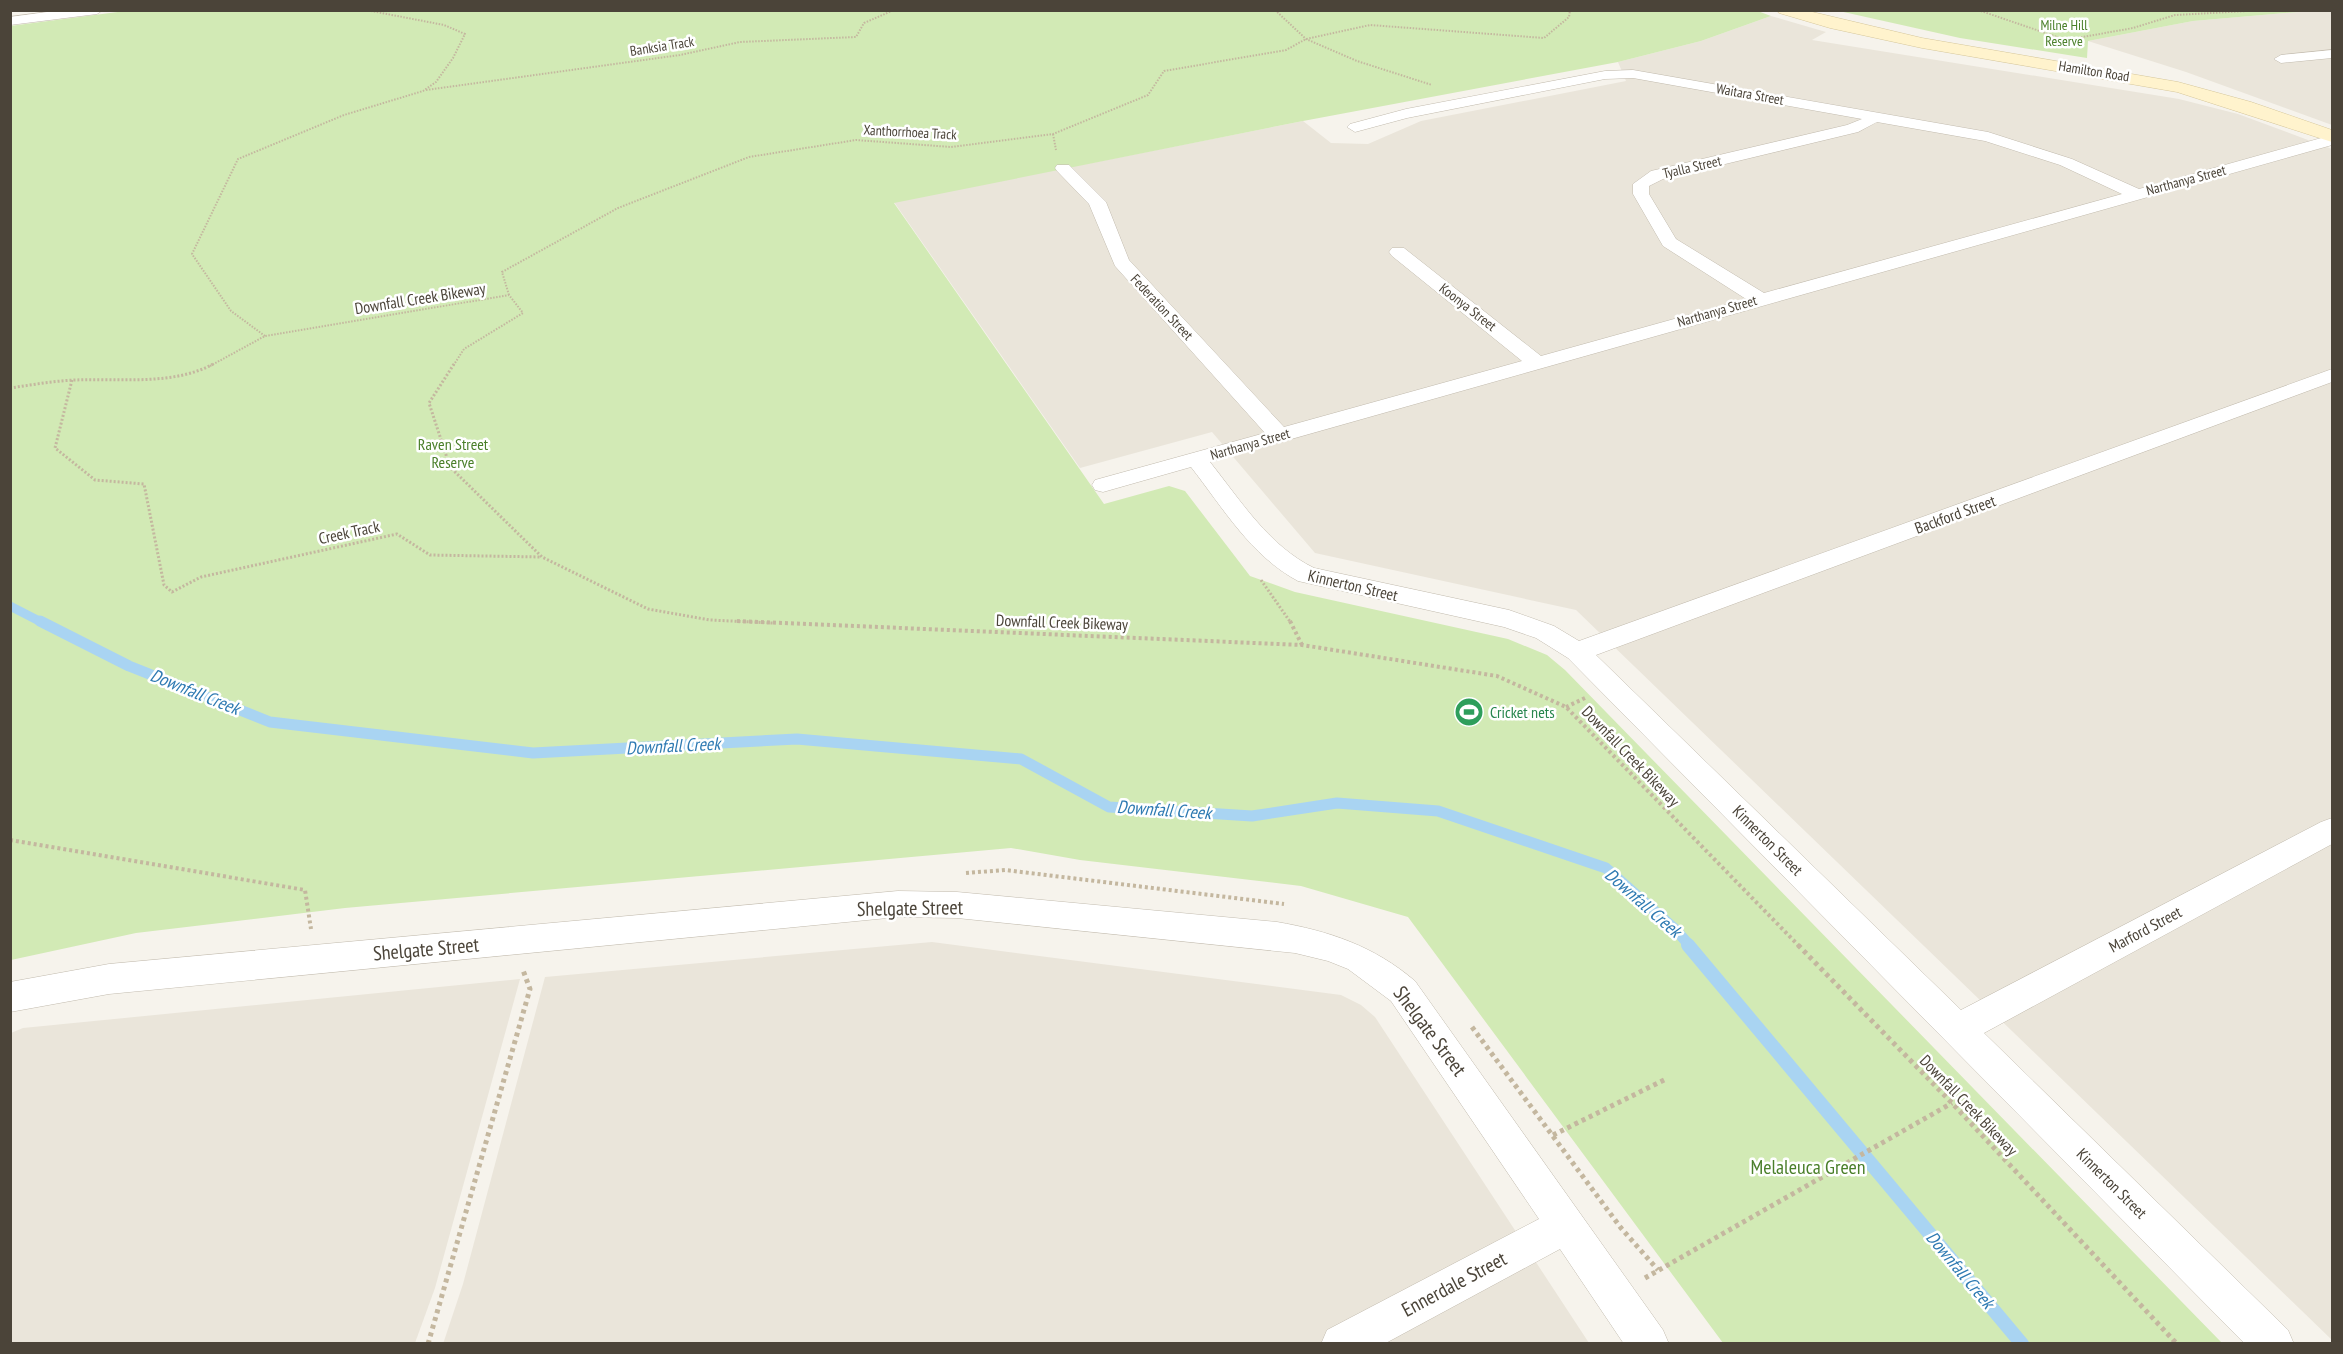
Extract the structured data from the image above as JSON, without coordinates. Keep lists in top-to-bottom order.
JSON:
{
  "streets": {
    "main road": ["Hamilton Road"],
    "street": [
      "Waitara Street",
      "Tyalla Street",
      "Narthanya Street",
      "Federation Street",
      "Koonya Street",
      "Backford Street",
      "Kinnerton Street",
      "Shelgate Street",
      "Marford Street",
      "Ennerdale Street"
    ],
    "path": [
      "Banksia Track",
      "Xanthorrhoea Track",
      "Downfall Creek Bikeway",
      "Creek Track"
    ]
  },
  "crossings": [
    ["Hamilton Road", "Narthanya Street"],
    ["Waitara Street", "Tyalla Street"],
    ["Waitara Street", "Narthanya Street"],
    ["Xanthorrhoea Track", "Downfall Creek Bikeway"],
    ["Tyalla Street", "Narthanya Street"],
    ["Narthanya Street", "Federation Street"],
    ["Narthanya Street", "Koonya Street"],
    ["Narthanya Street", "Kinnerton Street"],
    ["Downfall Creek Bikeway", "Creek Track"],
    ["Backford Street", "Kinnerton Street"],
    ["Kinnerton Street", "Marford Street"],
    ["Shelgate Street", "Ennerdale Street"]
  ],
  "water": ["Downfall Creek"],
  "parks": ["Milne Hill Reserve", "Raven Street Reserve", "Melaleuca Green"],
  "places": {
    "sports": ["Cricket nets"]
  }
}
